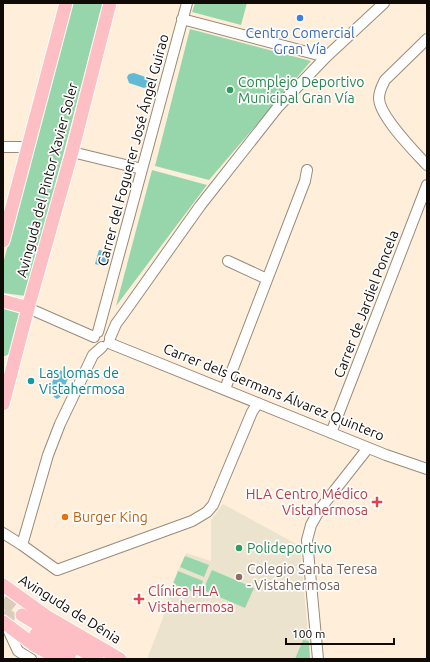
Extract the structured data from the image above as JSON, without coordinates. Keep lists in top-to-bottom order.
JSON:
{
  "streets": {
    "main road": ["Avinguda del Pintor Xavier Soler", "Carrer dels Germans Álvarez Quintero", "Avinguda de Dénia"],
    "street": ["Carrer del Foguerer José Ángel Guirao", "Carrer de Jardiel Poncela"]
  },
  "crossings": [
    ["Carrer del Foguerer José Ángel Guirao", "Carrer dels Germans Álvarez Quintero"],
    ["Avinguda del Pintor Xavier Soler", "Carrer dels Germans Álvarez Quintero"],
    ["Carrer de Jardiel Poncela", "Carrer dels Germans Álvarez Quintero"]
  ],
  "places": {
    "other": [
      "Centro Comercial Gran Vía",
      "Complejo Deportivo Municipal Gran Vía",
      "Las lomas de Vistahermosa",
      "Burger King",
      "Polideportivo",
      "Colegio Santa Teresa - Vistahermosa"
    ],
    "health": ["HLA Centro Médico Vistahermosa", "Clínica HLA Vistahermosa"]
  },
  "scale_bar": "100 m"
}
